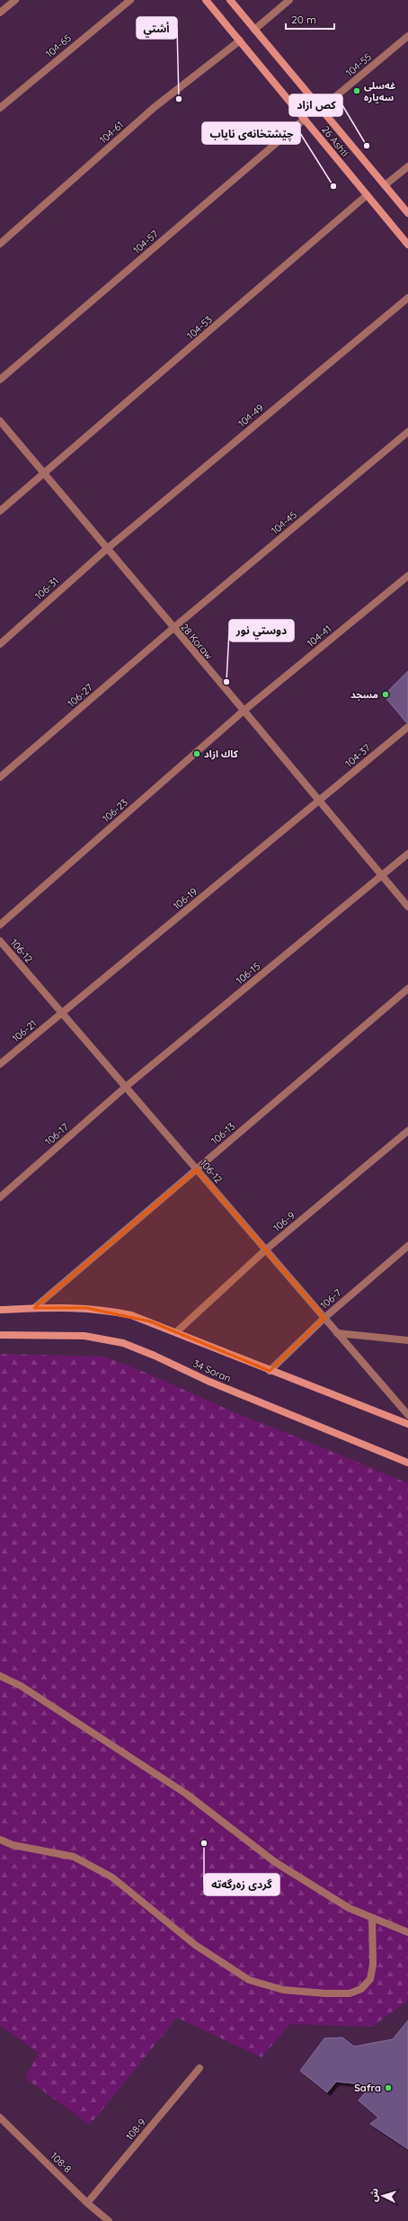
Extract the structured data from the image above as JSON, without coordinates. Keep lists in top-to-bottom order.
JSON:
{
  "streets": {
    "main road": ["26 Ashti", "34 Soran"],
    "street": [
      "104-65",
      "104-55",
      "104-61",
      "104-57",
      "104-53",
      "104-49",
      "104-45",
      "106-31",
      "104-41",
      "28 Koraw",
      "106-27",
      "104-37",
      "106-23",
      "106-19",
      "106-12",
      "106-15",
      "106-21",
      "106-13",
      "106-17",
      "106-9",
      "106-7",
      "108-9",
      "108-8"
    ]
  },
  "crossings": [
    ["104-55", "26 Ashti"],
    ["104-61", "26 Ashti"],
    ["26 Ashti", "104-57"],
    ["26 Ashti", "104-53"],
    ["104-53", "28 Koraw"],
    ["104-49", "106-31"],
    ["104-49", "28 Koraw"],
    ["104-45", "28 Koraw"],
    ["104-45", "106-27"],
    ["106-31", "28 Koraw"],
    ["104-41", "28 Koraw"],
    ["104-41", "106-23"],
    ["28 Koraw", "106-27"],
    ["28 Koraw", "104-37"],
    ["28 Koraw", "106-23"],
    ["28 Koraw", "106-19"],
    ["28 Koraw", "106-15"],
    ["104-37", "106-19"],
    ["106-19", "106-12"],
    ["106-19", "106-21"],
    ["106-12", "106-15"],
    ["106-12", "106-21"],
    ["106-12", "106-13"],
    ["106-12", "106-17"],
    ["106-12", "106-9"],
    ["106-12", "106-7"],
    ["106-15", "106-17"],
    ["108-9", "108-8"]
  ],
  "places": [
    "غەسلی سەیارە",
    "أشتي",
    "كص ازاد",
    "چێشتخانەی نایاب",
    "دوستي نور",
    "مسجد",
    "كاك ازاد",
    "گردی زەرگەتە",
    "Safra"
  ],
  "scale_bar": "20 m",
  "north": "left"
}
